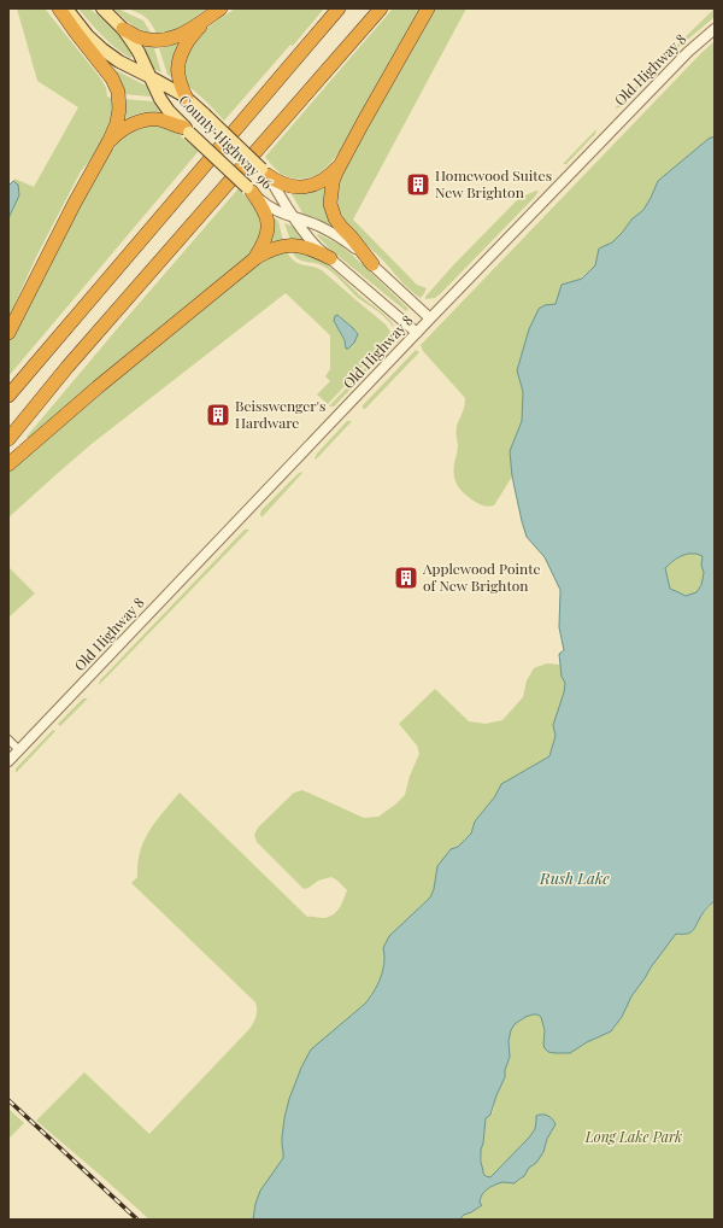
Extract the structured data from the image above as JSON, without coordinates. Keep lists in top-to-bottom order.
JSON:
{
  "streets": {
    "main road": ["County Highway 96"],
    "street": ["Old Highway 8"]
  },
  "crossings": [
    ["Old Highway 8", "County Highway 96"]
  ],
  "water": ["Rush Lake"],
  "parks": ["Long Lake Park"],
  "places": {
    "building": ["Homewood Suites New Brighton", "Beisswenger's Hardware", "Applewood Pointe of New Brighton"]
  }
}
